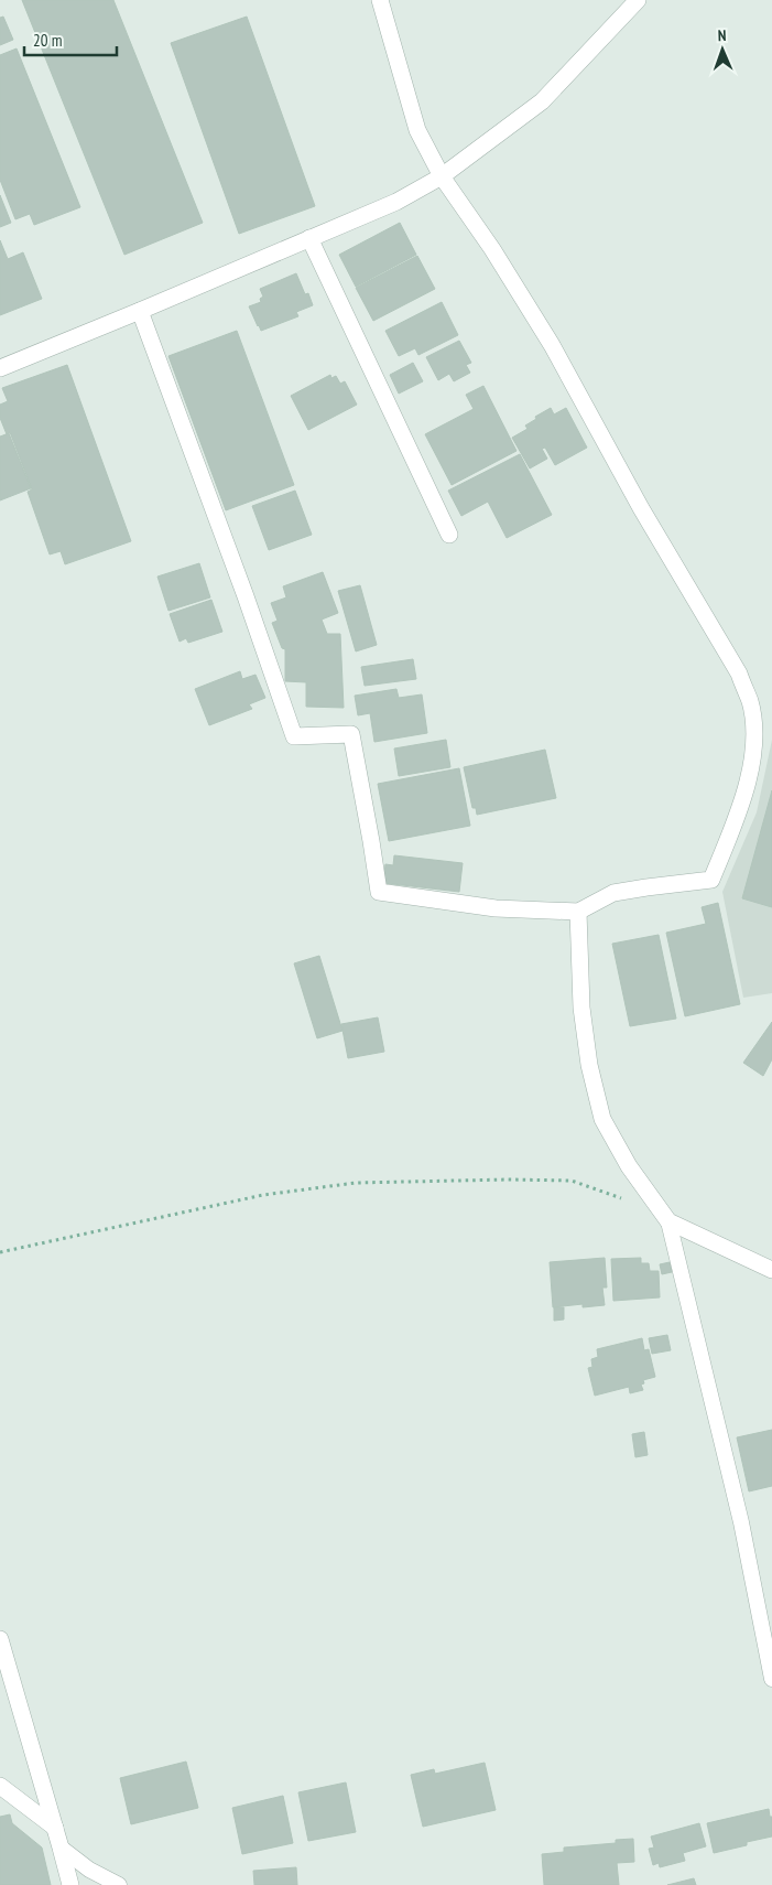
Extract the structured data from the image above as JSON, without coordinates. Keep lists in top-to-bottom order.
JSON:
{
  "scale_bar": "20 m",
  "north": "top"
}
